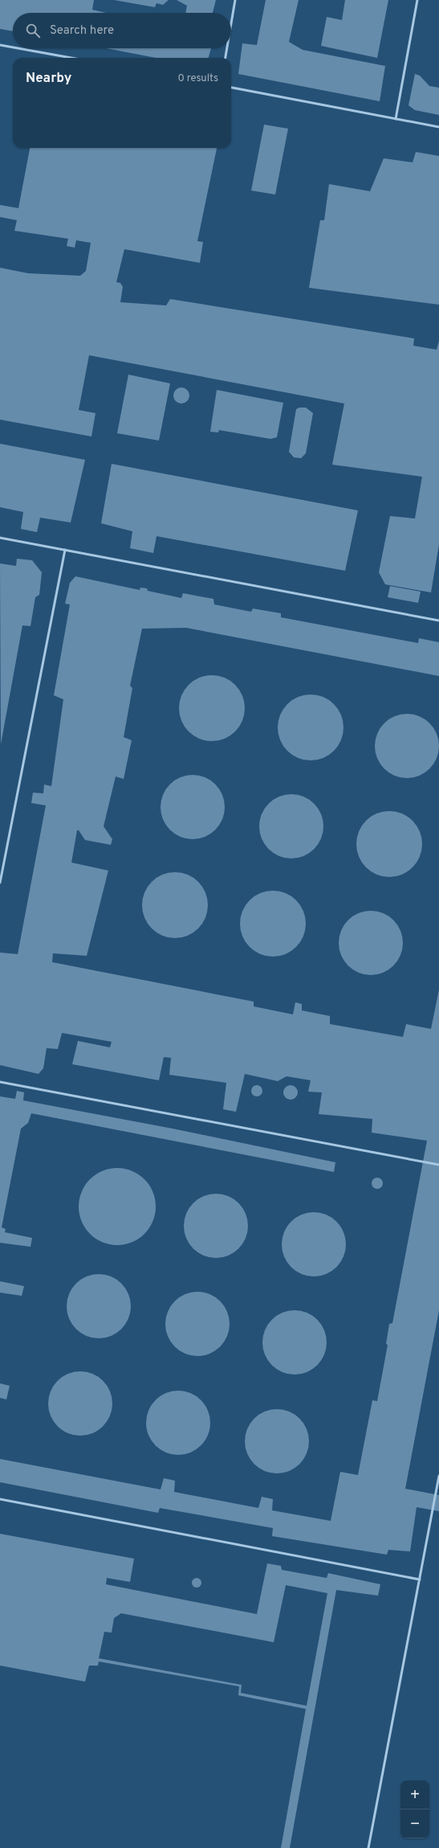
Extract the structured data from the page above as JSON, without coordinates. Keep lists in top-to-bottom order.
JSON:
{
  "page": {
    "search": "Search here",
    "heading": ["Nearby", "0 results"],
    "map_buttons": ["+", "−"]
  }
}
